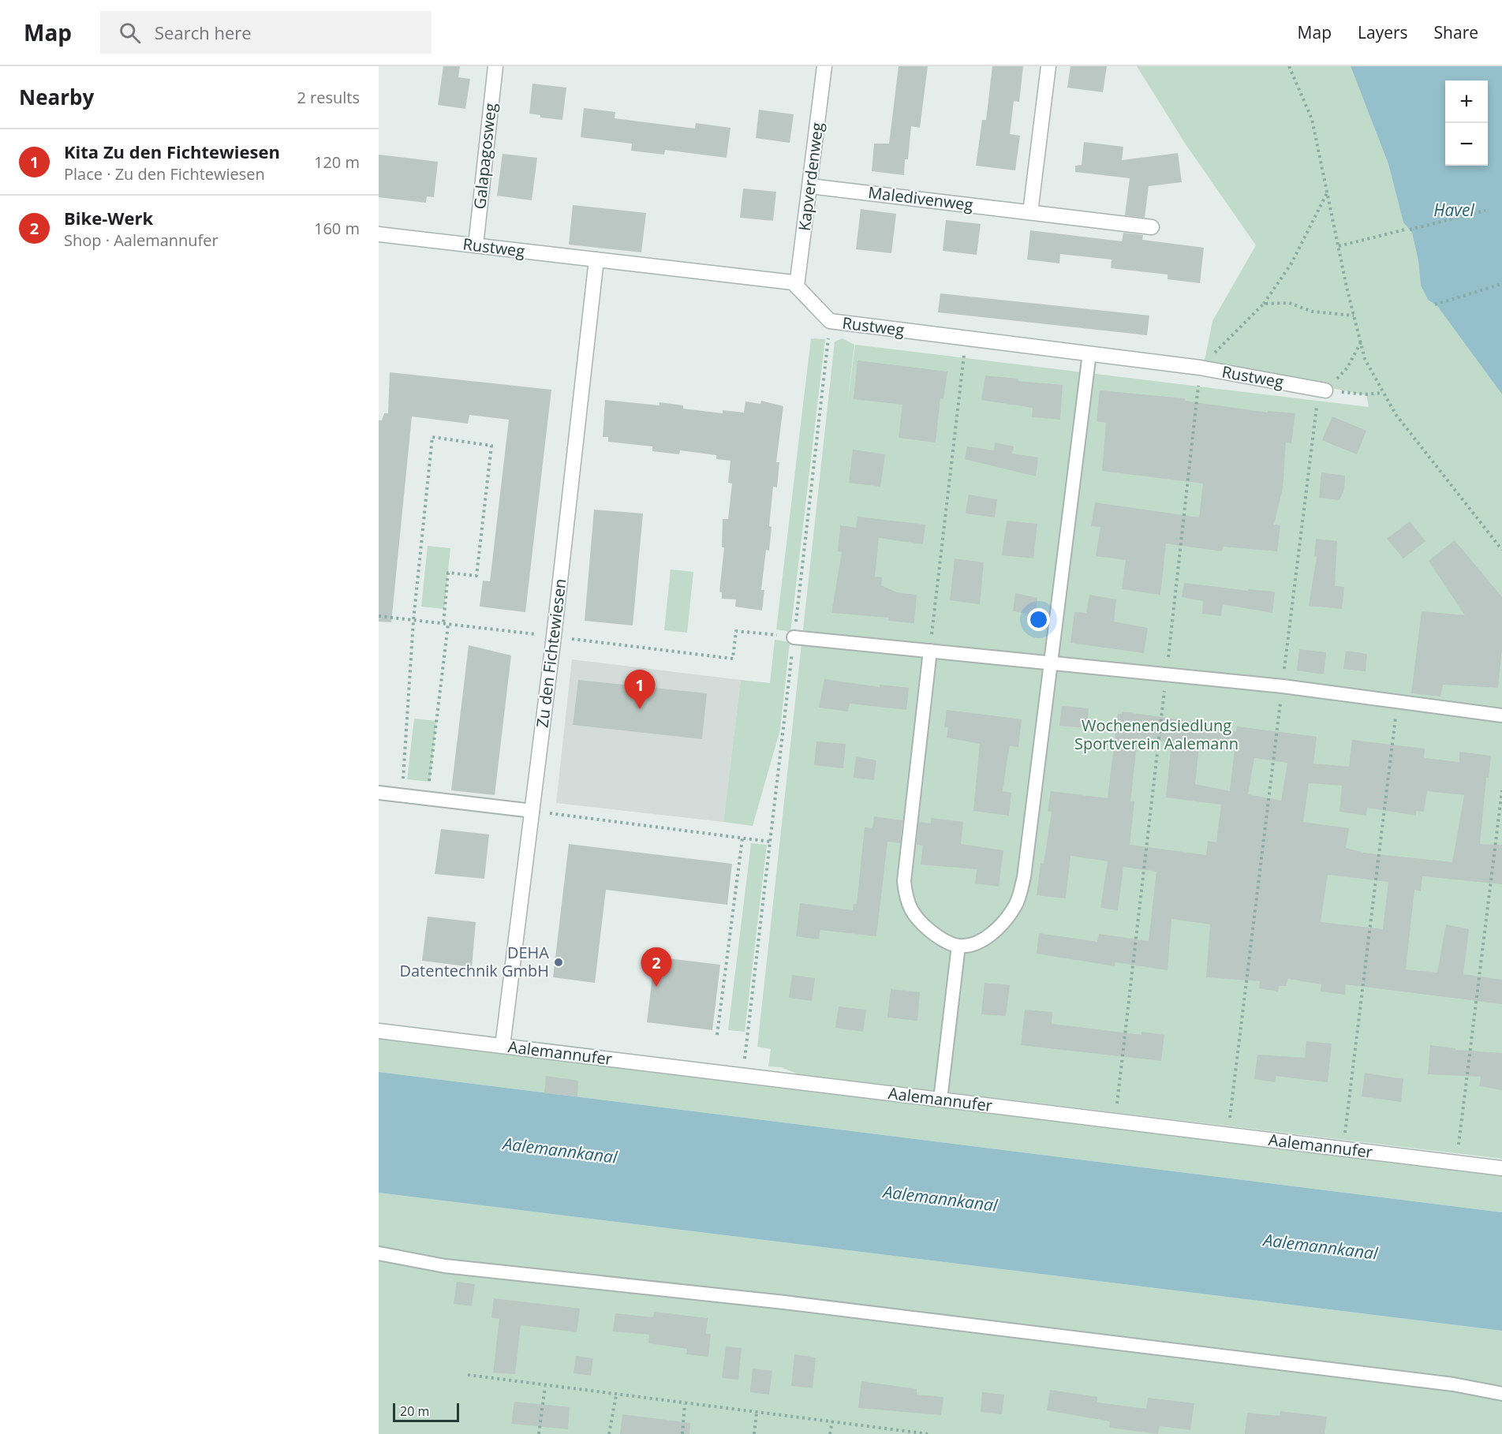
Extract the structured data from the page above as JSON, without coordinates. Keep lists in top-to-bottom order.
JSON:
{
  "streets": {
    "street": [
      "Galapagosweg",
      "Kapverdenweg",
      "Maledivenweg",
      "Rustweg",
      "Zu den Fichtewiesen",
      "Aalemannufer"
    ]
  },
  "crossings": [
    ["Galapagosweg", "Rustweg"],
    ["Kapverdenweg", "Maledivenweg"],
    ["Kapverdenweg", "Rustweg"],
    ["Rustweg", "Zu den Fichtewiesen"],
    ["Zu den Fichtewiesen", "Aalemannufer"]
  ],
  "water": ["Havel", "Aalemannkanal"],
  "parks": ["Wochenendsiedlung Sportverein Aalemann"],
  "places": ["DEHA Datentechnik GmbH"],
  "scale_bar": "20 m",
  "page": {
    "header": "Map",
    "search": "Search here",
    "nav": ["Map", "Layers", "Share"],
    "heading": ["Nearby", "2 results"],
    "map_buttons": ["+", "−"],
    "list": [
      {
        "mark": "1",
        "name": "Kita Zu den Fichtewiesen",
        "note": "Place · Zu den Fichtewiesen",
        "value": "120 m"
      },
      {
        "mark": "2",
        "name": "Bike-Werk",
        "note": "Shop · Aalemannufer",
        "value": "160 m"
      }
    ],
    "pins": ["1", "2"],
    "scale": "20 m"
  }
}
